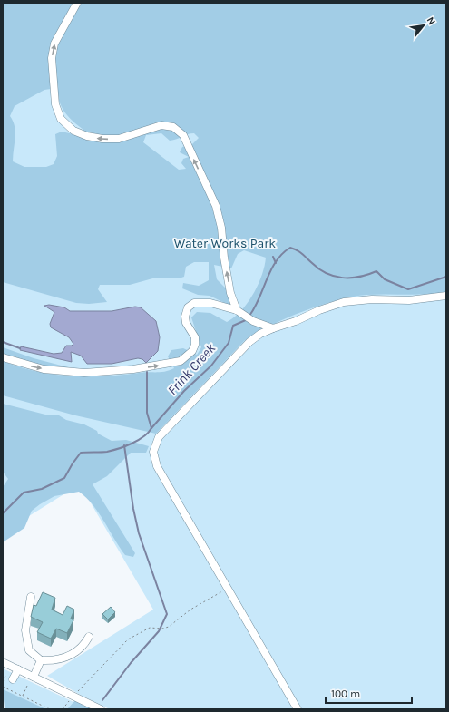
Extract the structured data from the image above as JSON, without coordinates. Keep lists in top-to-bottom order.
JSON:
{
  "water": ["Frink Creek"],
  "parks": ["Water Works Park"],
  "scale_bar": "100 m",
  "north": "top right"
}
